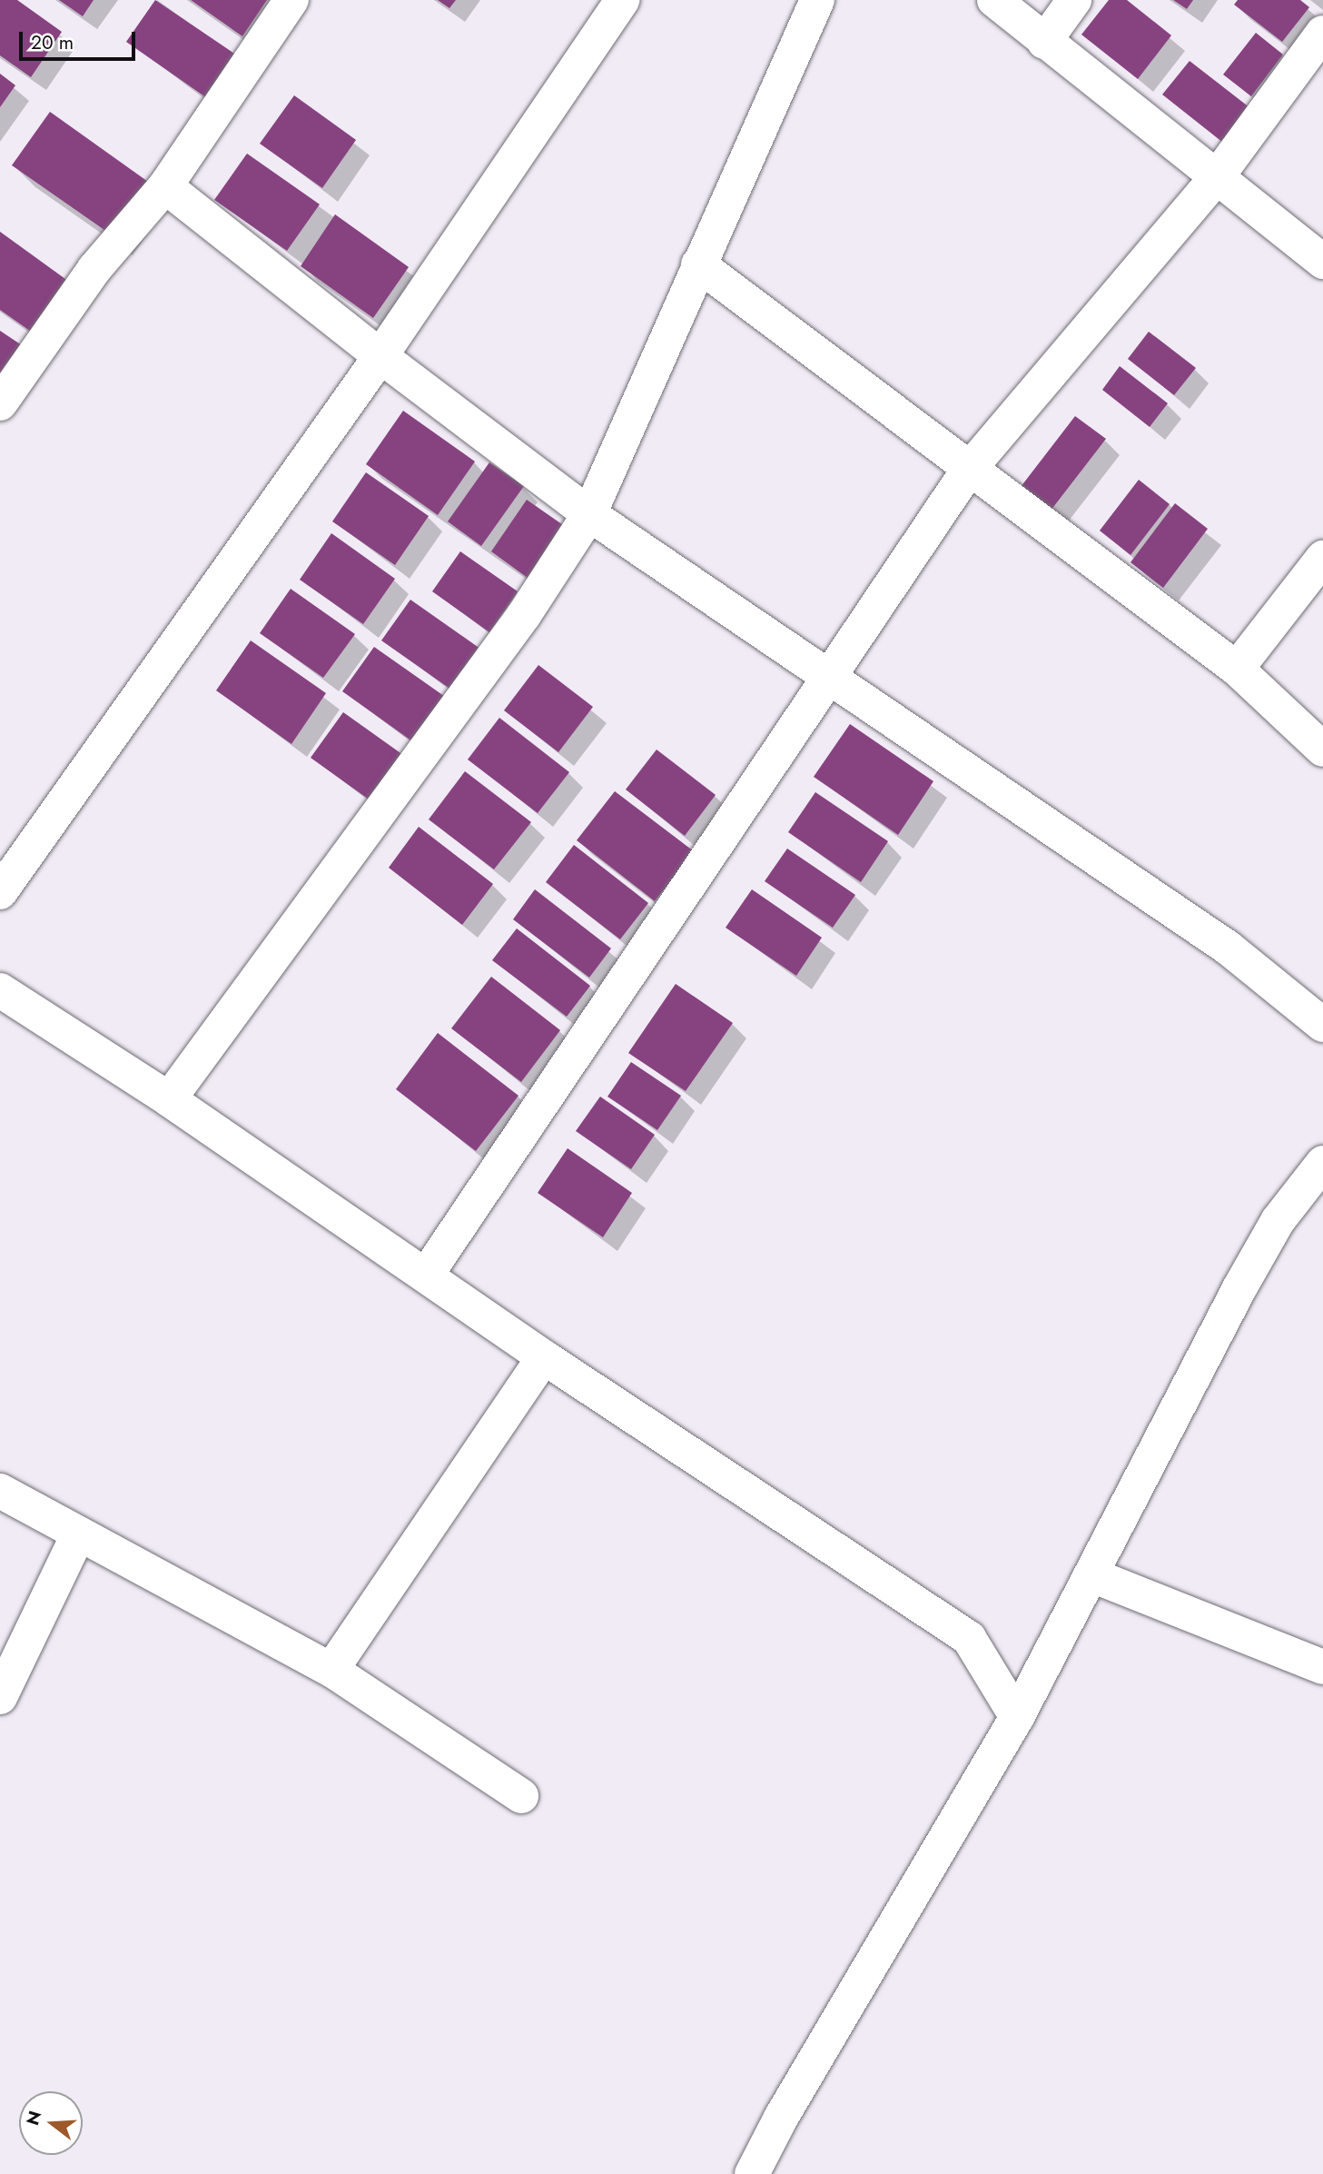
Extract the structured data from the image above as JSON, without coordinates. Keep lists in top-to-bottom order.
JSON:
{
  "scale_bar": "20 m",
  "north": "left"
}
